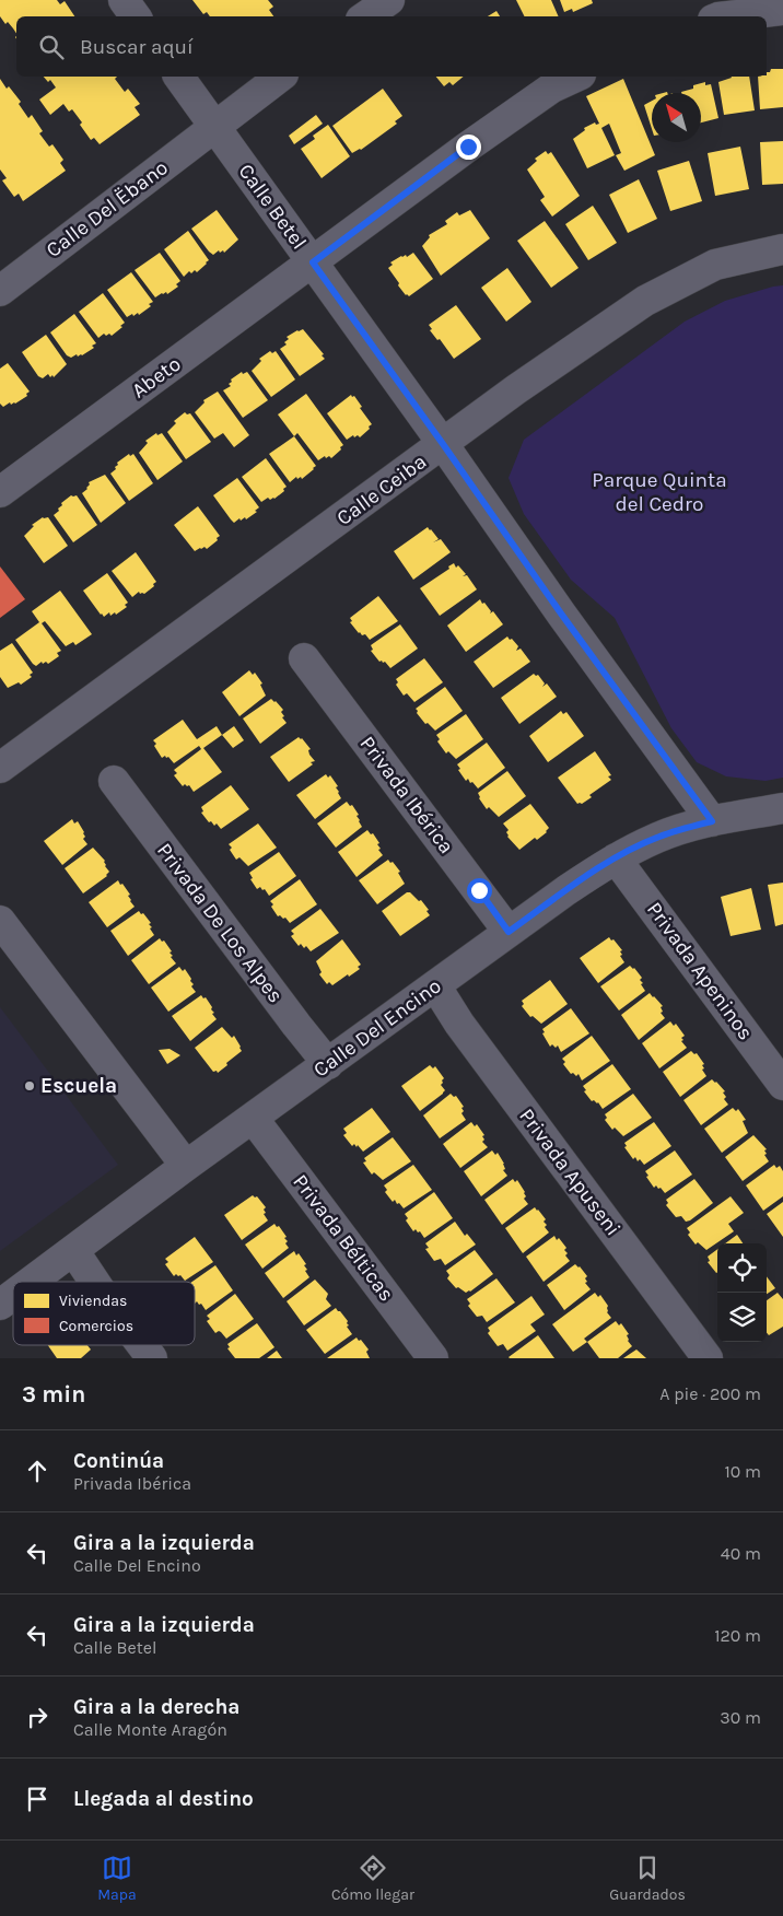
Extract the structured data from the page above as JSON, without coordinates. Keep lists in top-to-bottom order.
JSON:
{
  "streets": {
    "street": [
      "Calle Betel",
      "Calle Del Ëbano",
      "Abeto",
      "Calle Ceiba",
      "Privada Ibérica",
      "Privada De Los Alpes",
      "Privada Apeninos",
      "Calle Del Encino",
      "Privada Apuseni",
      "Privada Bélticas"
    ]
  },
  "crossings": [
    ["Calle Betel", "Calle Del Ëbano"],
    ["Calle Betel", "Abeto"],
    ["Calle Betel", "Calle Ceiba"],
    ["Calle Betel", "Calle Del Encino"],
    ["Privada Ibérica", "Calle Del Encino"],
    ["Privada De Los Alpes", "Calle Del Encino"],
    ["Privada Apeninos", "Calle Del Encino"],
    ["Calle Del Encino", "Privada Apuseni"],
    ["Calle Del Encino", "Privada Bélticas"]
  ],
  "parks": ["Parque Quinta del Cedro"],
  "places": ["Escuela"],
  "legend": ["Viviendas", "Comercios"],
  "north": "top left",
  "page": {
    "search": "Buscar aquí",
    "heading": ["3 min", "A pie · 200 m"],
    "list": [
      ["Continúa", "Privada Ibérica", "10 m"],
      ["Gira a la izquierda", "Calle Del Encino", "40 m"],
      ["Gira a la izquierda", "Calle Betel", "120 m"],
      ["Gira a la derecha", "Calle Monte Aragón", "30 m"],
      "Llegada al destino"
    ],
    "nav": ["Mapa", "Cómo llegar", "Guardados"]
  }
}
